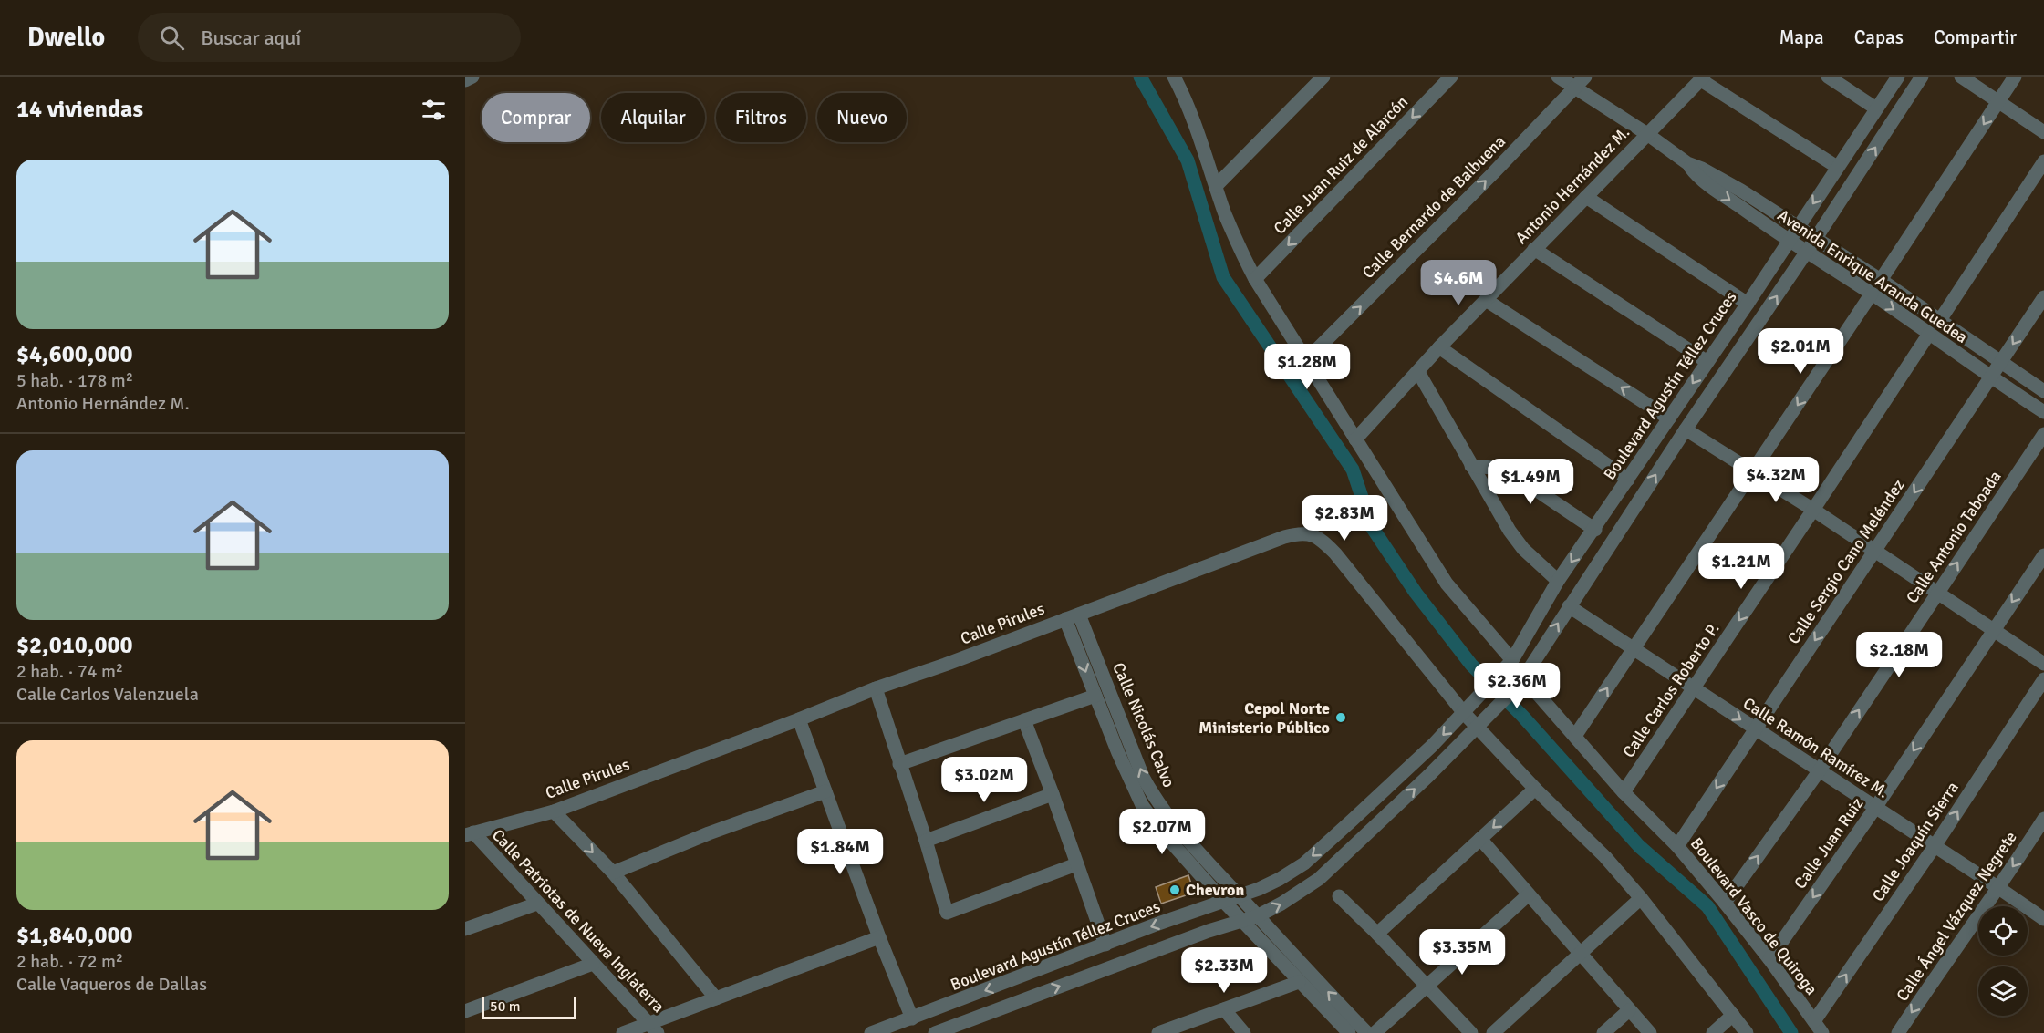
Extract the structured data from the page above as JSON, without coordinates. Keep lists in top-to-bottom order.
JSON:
{
  "streets": {
    "street": [
      "Calle Juan Ruiz de Alarcón",
      "Antonio Hernández M.",
      "Calle Bernardo de Balbuena",
      "Avenida Enrique Aranda Guedea",
      "Boulevard Agustín Téllez Cruces",
      "Calle Antonio Taboada",
      "Calle Sergio Cano Meléndez",
      "Calle Pirules",
      "Calle Carlos Roberto P.",
      "Calle Nicolás Calvo",
      "Calle Ramón Ramírez M.",
      "Calle Joaquín Sierra",
      "Calle Juan Ruiz",
      "Boulevard Vasco de Quiroga",
      "Calle Ángel Vázquez Negrete",
      "Calle Patriotas de Nueva Inglaterra"
    ]
  },
  "crossings": [
    ["Antonio Hernández M.", "Avenida Enrique Aranda Guedea"],
    ["Calle Bernardo de Balbuena", "Avenida Enrique Aranda Guedea"],
    ["Avenida Enrique Aranda Guedea", "Boulevard Agustín Téllez Cruces"],
    ["Avenida Enrique Aranda Guedea", "Calle Sergio Cano Meléndez"],
    ["Avenida Enrique Aranda Guedea", "Calle Carlos Roberto P."],
    ["Boulevard Agustín Téllez Cruces", "Calle Pirules"],
    ["Boulevard Agustín Téllez Cruces", "Calle Nicolás Calvo"],
    ["Calle Antonio Taboada", "Calle Ramón Ramírez M."],
    ["Calle Antonio Taboada", "Boulevard Vasco de Quiroga"],
    ["Calle Sergio Cano Meléndez", "Calle Ramón Ramírez M."],
    ["Calle Sergio Cano Meléndez", "Boulevard Vasco de Quiroga"],
    ["Calle Pirules", "Calle Nicolás Calvo"],
    ["Calle Pirules", "Calle Patriotas de Nueva Inglaterra"],
    ["Calle Carlos Roberto P.", "Calle Ramón Ramírez M."],
    ["Calle Carlos Roberto P.", "Boulevard Vasco de Quiroga"],
    ["Calle Ramón Ramírez M.", "Calle Joaquín Sierra"],
    ["Calle Ramón Ramírez M.", "Calle Juan Ruiz"],
    ["Calle Ramón Ramírez M.", "Calle Ángel Vázquez Negrete"],
    ["Calle Joaquín Sierra", "Boulevard Vasco de Quiroga"],
    ["Calle Juan Ruiz", "Boulevard Vasco de Quiroga"]
  ],
  "one_way": [
    "Calle Bernardo de Balbuena",
    "Calle Antonio Taboada",
    "Calle Sergio Cano Meléndez",
    "Calle Joaquín Sierra",
    "Calle Juan Ruiz",
    "Calle Ángel Vázquez Negrete"
  ],
  "places": ["Cepol Norte Ministerio Público", "Chevron"],
  "scale_bar": "50 m",
  "page": {
    "header": "Dwello",
    "search": "Buscar aquí",
    "nav": ["Mapa", "Capas", "Compartir"],
    "heading": "14 viviendas",
    "chip": [
      "Comprar",
      "Alquilar",
      "Filtros",
      "Nuevo"
    ],
    "list": [
      {
        "name": "$4,600,000",
        "note": "5 hab. · 178 m² · Antonio Hernández M."
      },
      {
        "name": "$2,010,000",
        "note": "2 hab. · 74 m² · Calle Carlos Valenzuela"
      },
      {
        "name": "$1,840,000",
        "note": "2 hab. · 72 m² · Calle Vaqueros de Dallas"
      }
    ],
    "price": [
      "$4.6M",
      "$2.01M",
      "$1.28M",
      "$4.32M",
      "$1.49M",
      "$2.83M",
      "$1.21M",
      "$2.18M",
      "$2.36M",
      "$3.02M",
      "$2.07M",
      "$1.84M",
      "$3.35M",
      "$2.33M"
    ],
    "scale": "50 m"
  }
}
